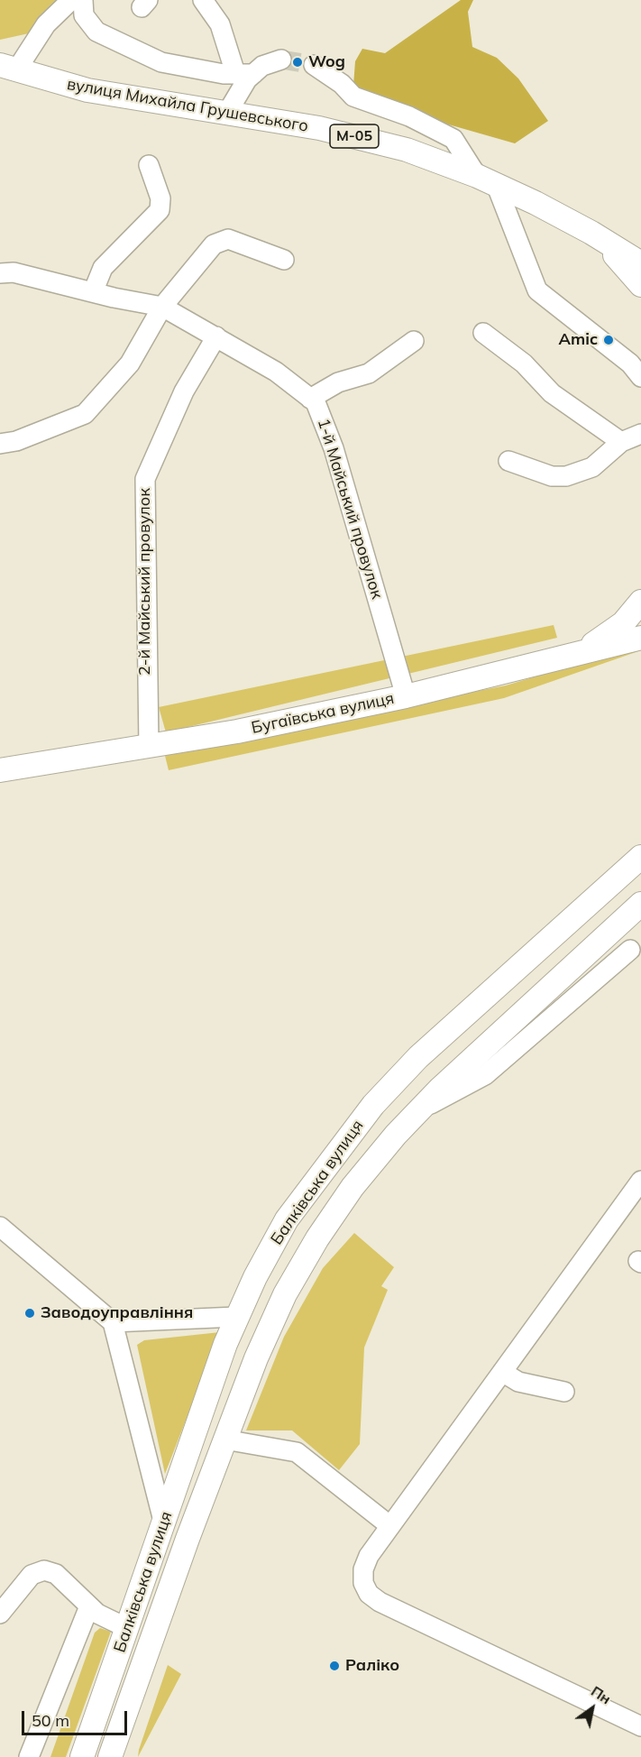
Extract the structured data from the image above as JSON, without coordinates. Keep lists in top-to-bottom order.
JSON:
{
  "streets": {
    "main road": [
      "вулиця Михайла Грушевського",
      "М-05",
      "Бугаївська вулиця",
      "Балківська вулиця"
    ],
    "street": ["1-й Майський провулок", "2-й Майський провулок"]
  },
  "crossings": [
    ["1-й Майський провулок", "2-й Майський провулок"],
    ["1-й Майський провулок", "Бугаївська вулиця"],
    ["2-й Майський провулок", "Бугаївська вулиця"]
  ],
  "places": [
    "Wog",
    "Amic",
    "Заводоуправління",
    "Раліко"
  ],
  "scale_bar": "50 m",
  "north": "top right"
}
